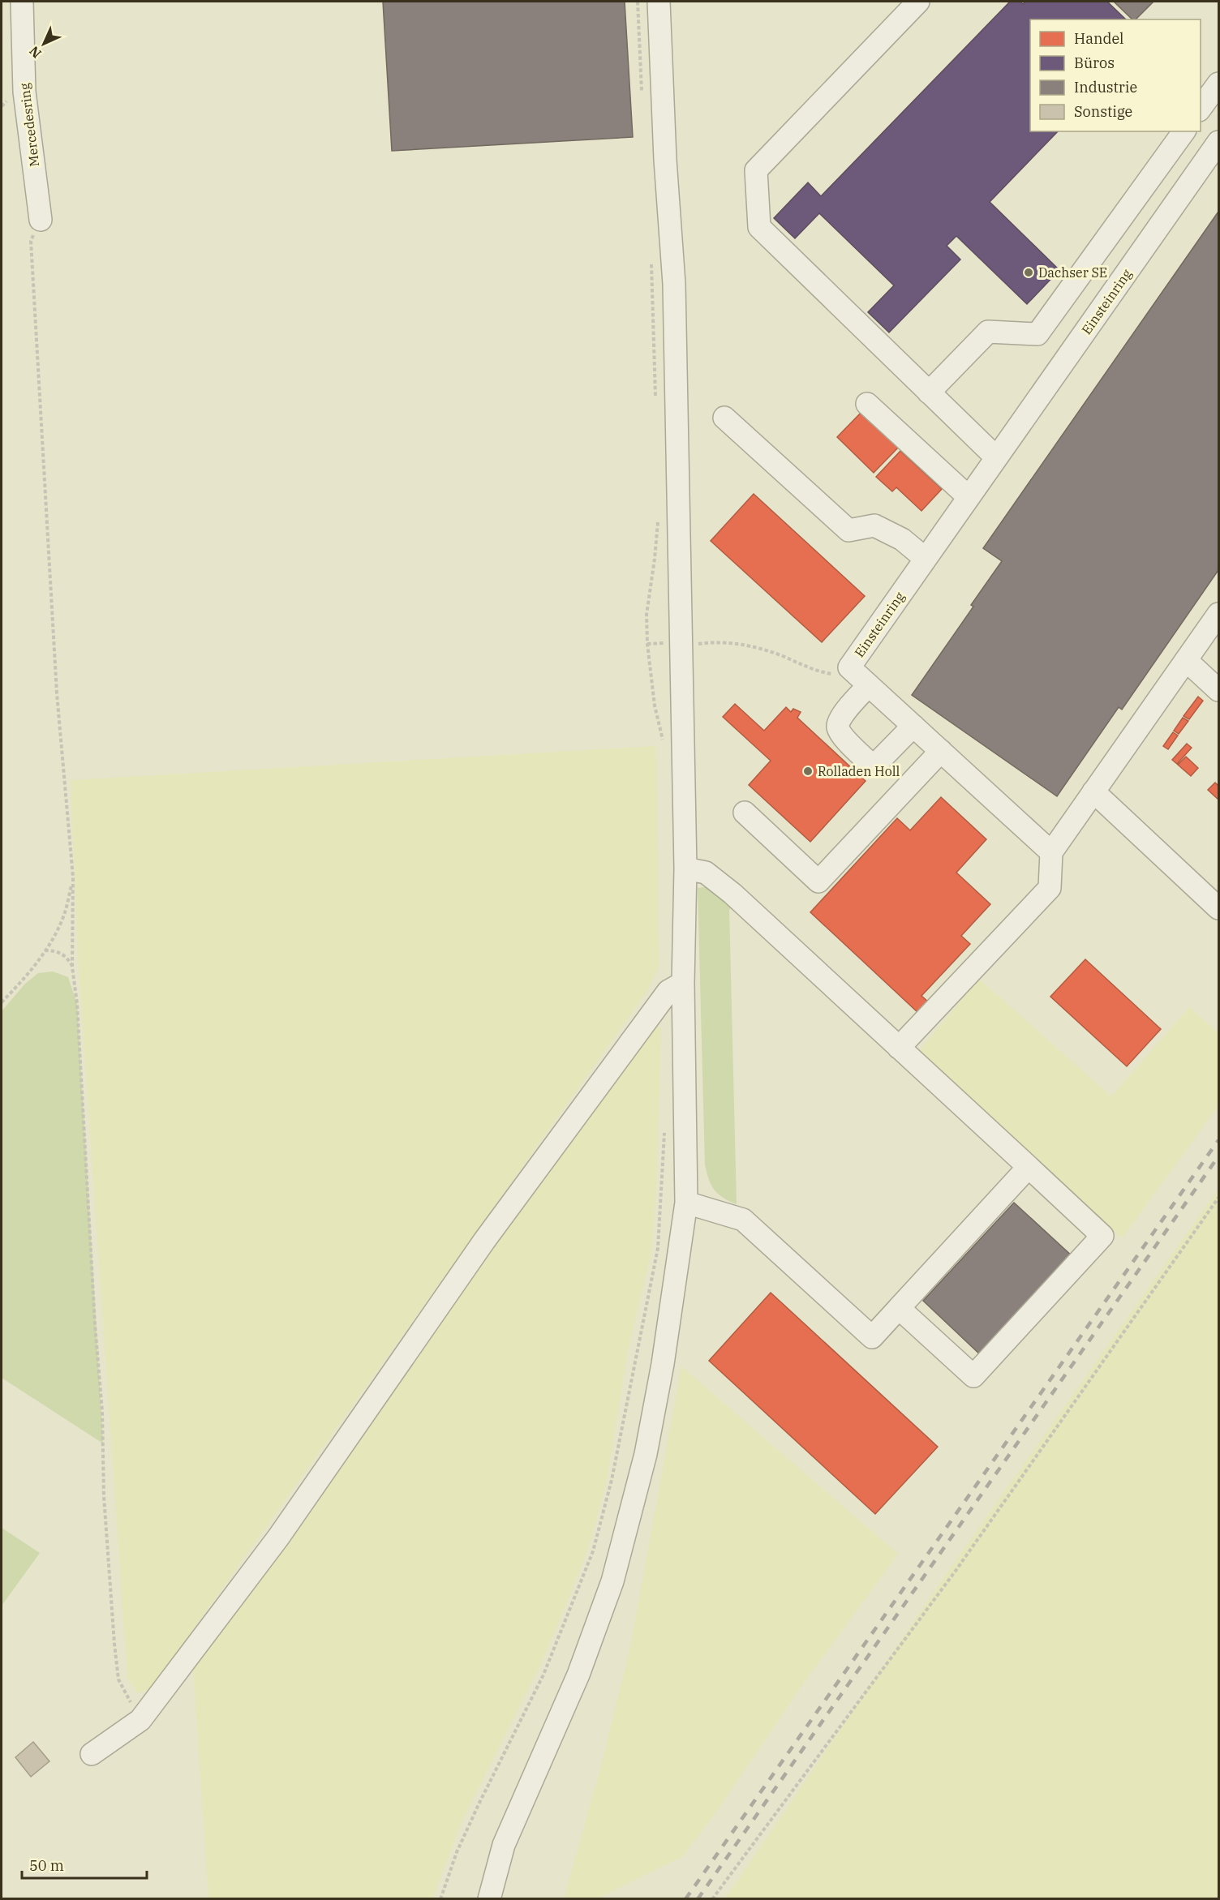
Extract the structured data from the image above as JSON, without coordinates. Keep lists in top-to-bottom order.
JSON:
{
  "streets": {
    "street": ["Mercedesring", "Einsteinring"]
  },
  "places": ["Dachser SE", "Rolladen Holl"],
  "legend": [
    "Handel",
    "Büros",
    "Industrie",
    "Sonstige"
  ],
  "scale_bar": "50 m",
  "north": "bottom left"
}
